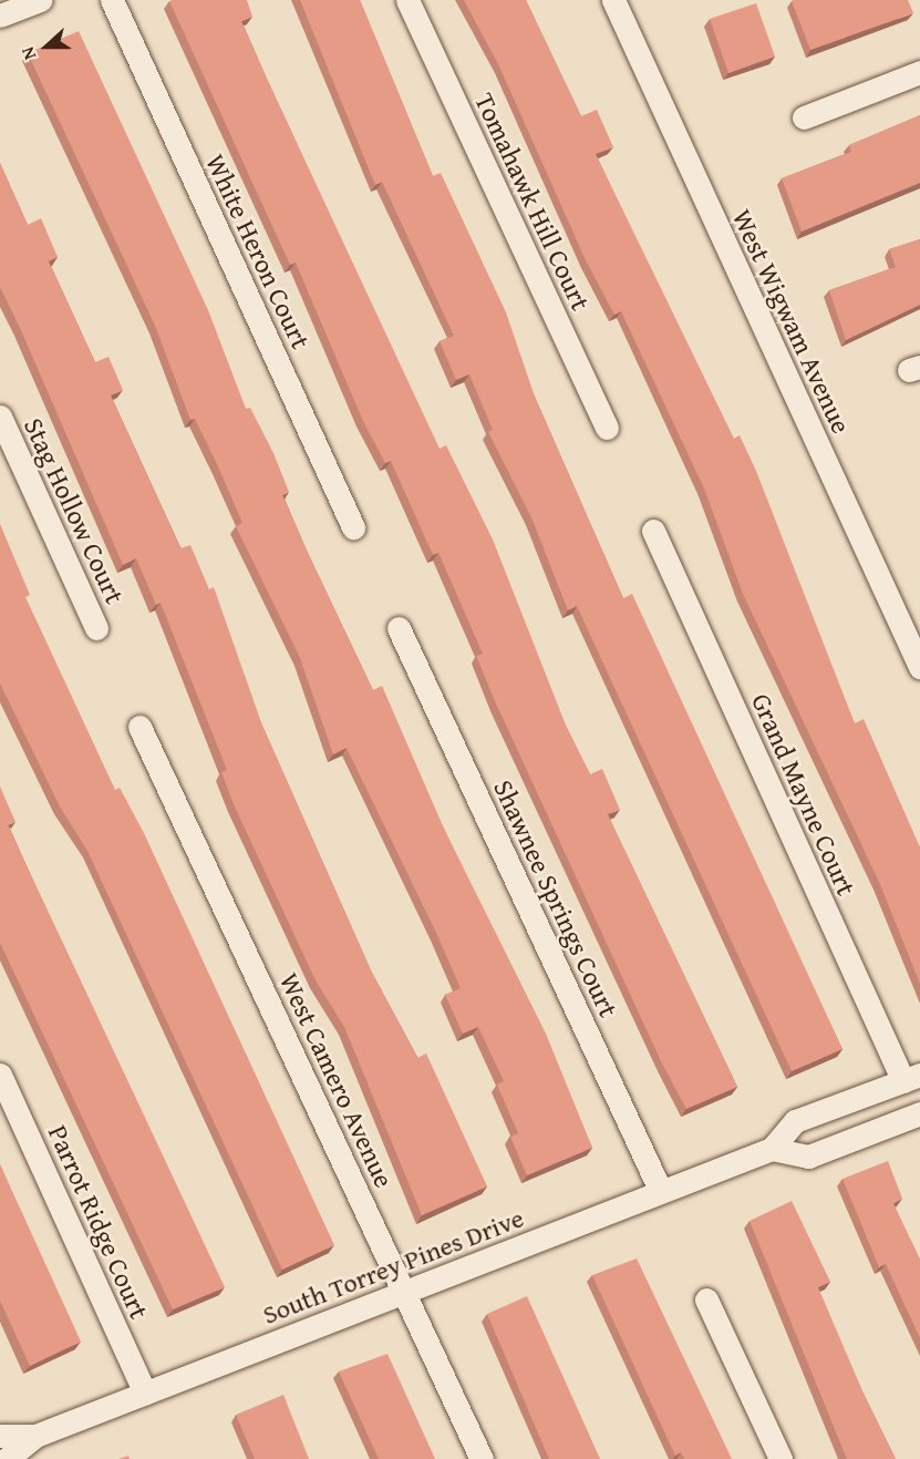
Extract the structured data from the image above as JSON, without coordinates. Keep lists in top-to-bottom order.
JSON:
{
  "streets": {
    "street": [
      "Tomahawk Hill Court",
      "White Heron Court",
      "West Wigwam Avenue",
      "Stag Hollow Court",
      "Grand Mayne Court",
      "Shawnee Springs Court",
      "West Camero Avenue",
      "Parrot Ridge Court",
      "South Torrey Pines Drive"
    ]
  },
  "crossings": [
    ["Grand Mayne Court", "South Torrey Pines Drive"],
    ["Shawnee Springs Court", "South Torrey Pines Drive"],
    ["West Camero Avenue", "South Torrey Pines Drive"],
    ["Parrot Ridge Court", "South Torrey Pines Drive"]
  ],
  "north": "left"
}
